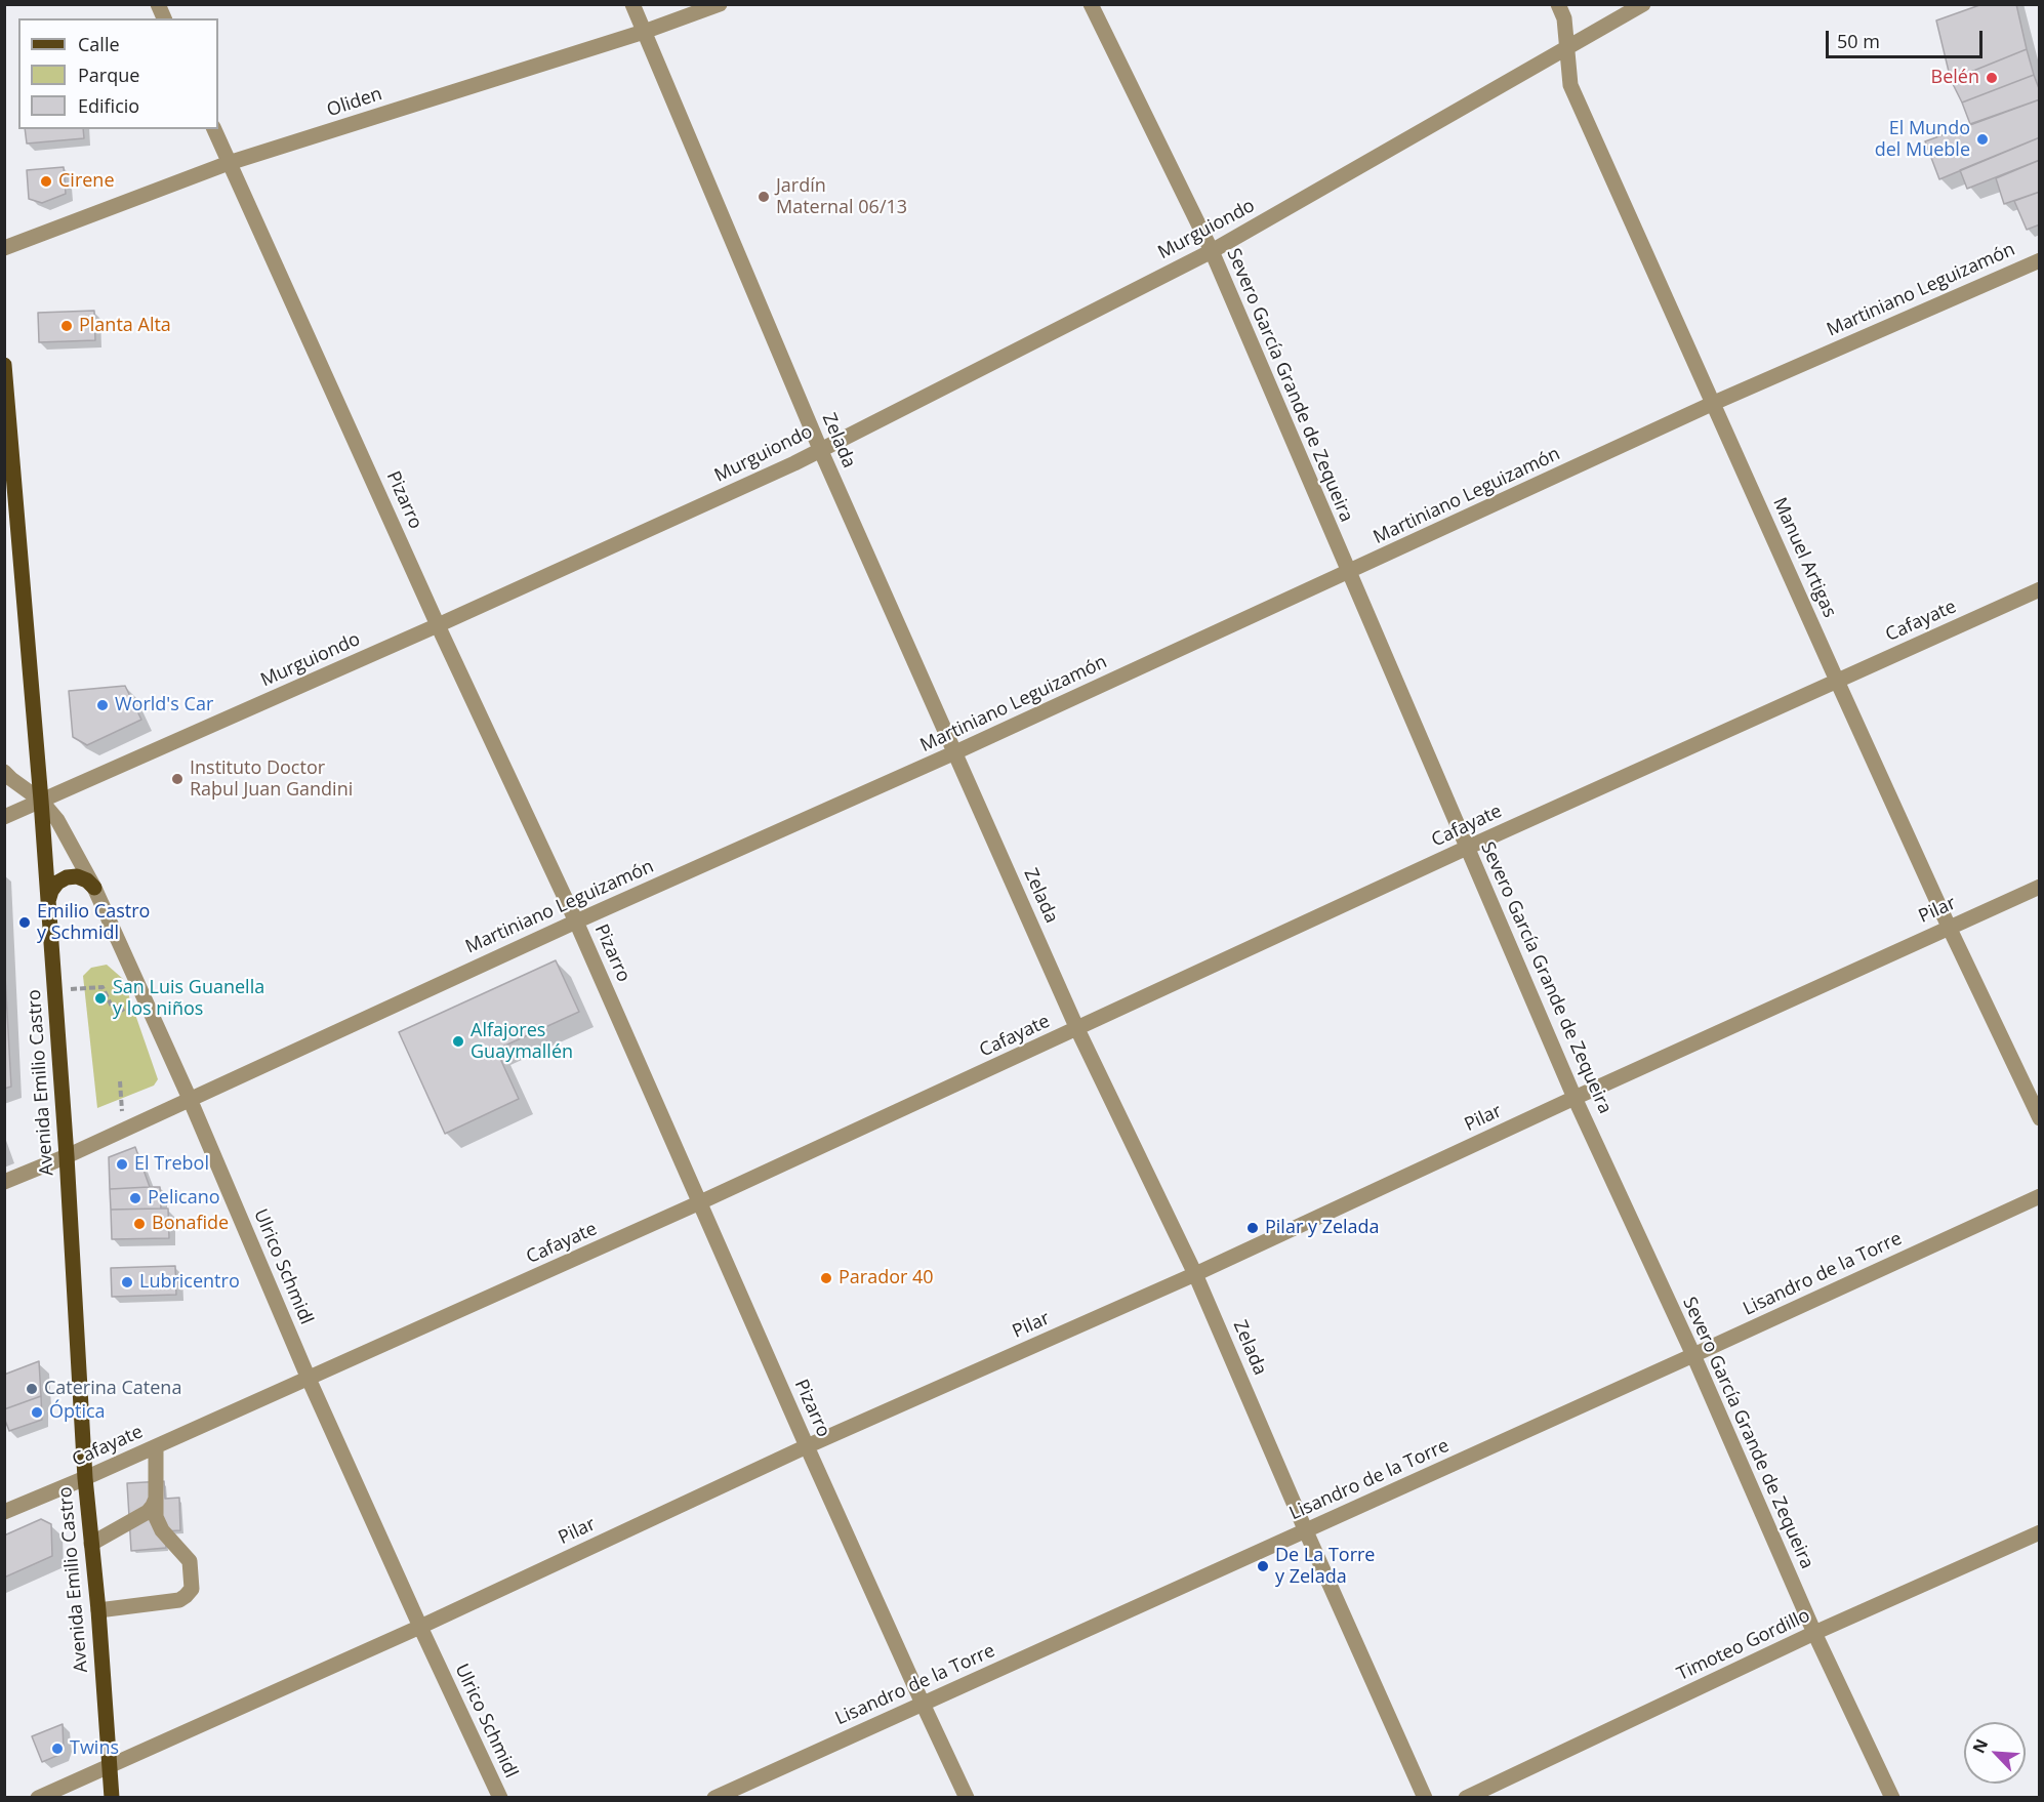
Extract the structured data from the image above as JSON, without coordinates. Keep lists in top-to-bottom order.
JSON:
{
  "streets": {
    "main road": ["Avenida Emilio Castro"],
    "street": [
      "Oliden",
      "Murguiondo",
      "Martiniano Leguizamón",
      "Severo García Grande de Zequeira",
      "Zelada",
      "Pizarro",
      "Manuel Artigas",
      "Cafayate",
      "Pilar",
      "Ulrico Schmidl",
      "Lisandro de la Torre",
      "Timoteo Gordillo"
    ]
  },
  "crossings": [
    ["Oliden", "Zelada"],
    ["Oliden", "Pizarro"],
    ["Murguiondo", "Severo García Grande de Zequeira"],
    ["Murguiondo", "Zelada"],
    ["Murguiondo", "Pizarro"],
    ["Murguiondo", "Manuel Artigas"],
    ["Murguiondo", "Avenida Emilio Castro"],
    ["Murguiondo", "Ulrico Schmidl"],
    ["Martiniano Leguizamón", "Severo García Grande de Zequeira"],
    ["Martiniano Leguizamón", "Zelada"],
    ["Martiniano Leguizamón", "Pizarro"],
    ["Martiniano Leguizamón", "Manuel Artigas"],
    ["Martiniano Leguizamón", "Avenida Emilio Castro"],
    ["Martiniano Leguizamón", "Ulrico Schmidl"],
    ["Severo García Grande de Zequeira", "Cafayate"],
    ["Severo García Grande de Zequeira", "Pilar"],
    ["Severo García Grande de Zequeira", "Lisandro de la Torre"],
    ["Severo García Grande de Zequeira", "Timoteo Gordillo"],
    ["Zelada", "Cafayate"],
    ["Zelada", "Pilar"],
    ["Zelada", "Lisandro de la Torre"],
    ["Pizarro", "Cafayate"],
    ["Pizarro", "Pilar"],
    ["Pizarro", "Lisandro de la Torre"],
    ["Manuel Artigas", "Cafayate"],
    ["Manuel Artigas", "Pilar"],
    ["Cafayate", "Avenida Emilio Castro"],
    ["Cafayate", "Ulrico Schmidl"],
    ["Pilar", "Avenida Emilio Castro"],
    ["Pilar", "Ulrico Schmidl"],
    ["Avenida Emilio Castro", "Ulrico Schmidl"]
  ],
  "places": [
    "Belén",
    "El Mundo del Mueble",
    "Cirene",
    "Jardín Maternal 06/13",
    "Planta Alta",
    "World's Car",
    "Instituto Doctor Raþul Juan Gandini",
    "Emilio Castro y Schmidl",
    "San Luis Guanella y los niños",
    "Alfajores Guaymallén",
    "El Trebol",
    "Pelicano",
    "Bonafide",
    "Pilar y Zelada",
    "Parador 40",
    "Lubricentro",
    "Caterina Catena",
    "Óptica",
    "De La Torre y Zelada",
    "Twins"
  ],
  "legend": ["Calle", "Parque", "Edificio"],
  "scale_bar": "50 m",
  "north": "top left"
}
